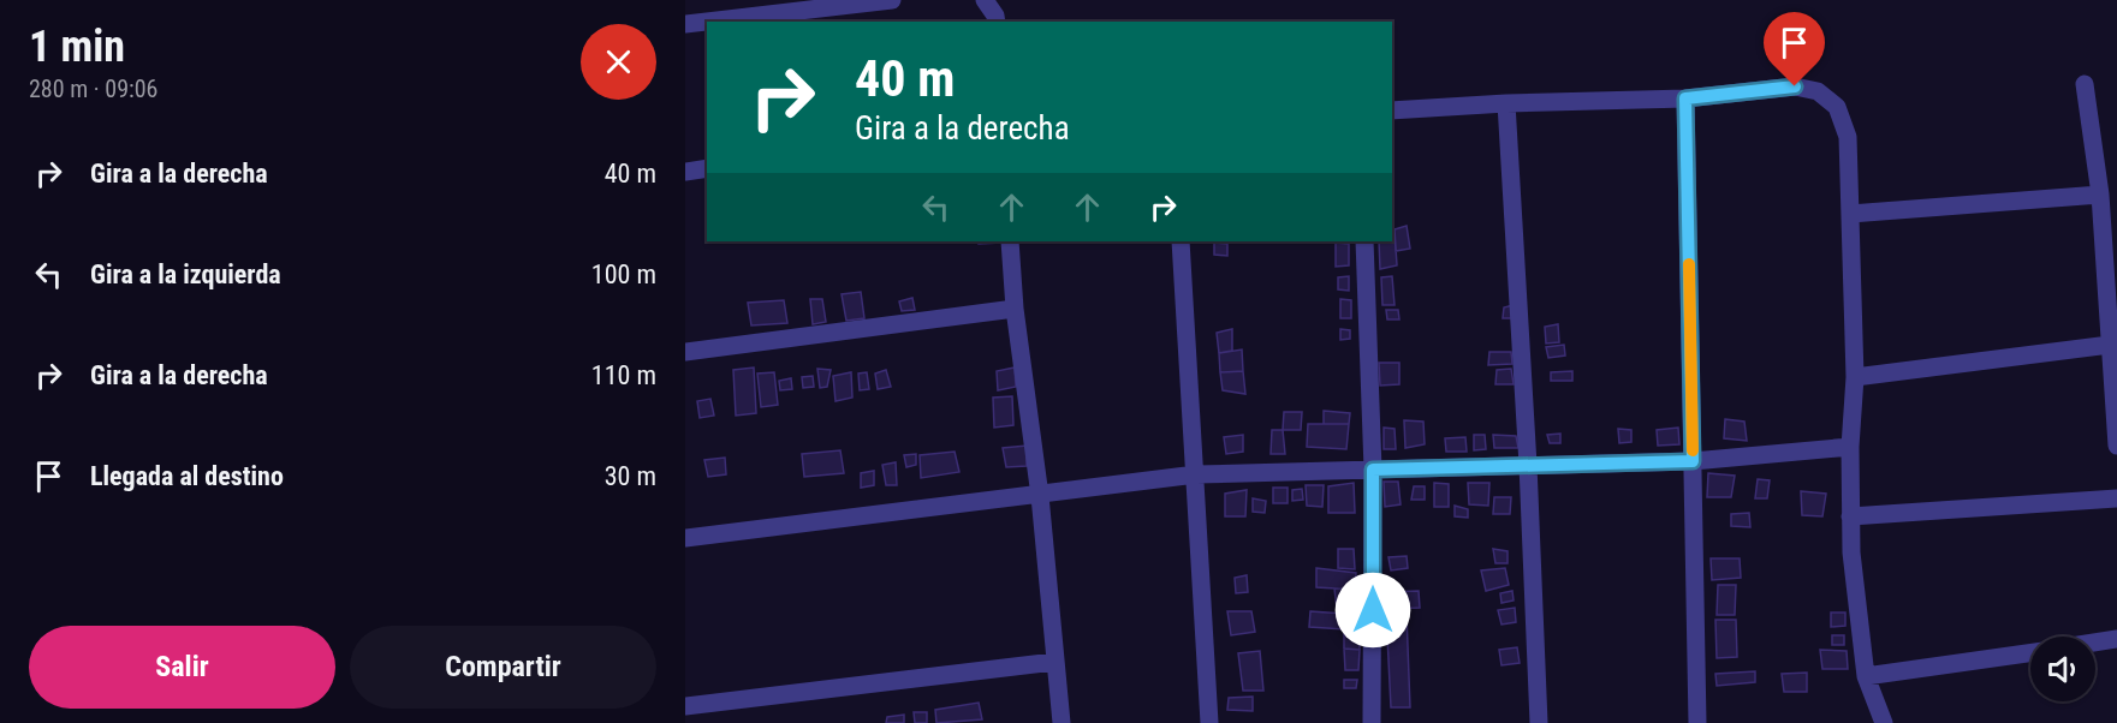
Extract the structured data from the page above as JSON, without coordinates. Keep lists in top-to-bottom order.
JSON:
{
  "page": {
    "heading": ["1 min", "280 m · 09:06"],
    "turn": ["40 m", "Gira a la derecha"],
    "list": [
      {
        "name": "Gira a la derecha",
        "value": "40 m"
      },
      {
        "name": "Gira a la izquierda",
        "value": "100 m"
      },
      {
        "name": "Gira a la derecha",
        "value": "110 m"
      },
      {
        "name": "Llegada al destino",
        "value": "30 m"
      }
    ],
    "buttons": ["Salir", "Compartir"]
  }
}
